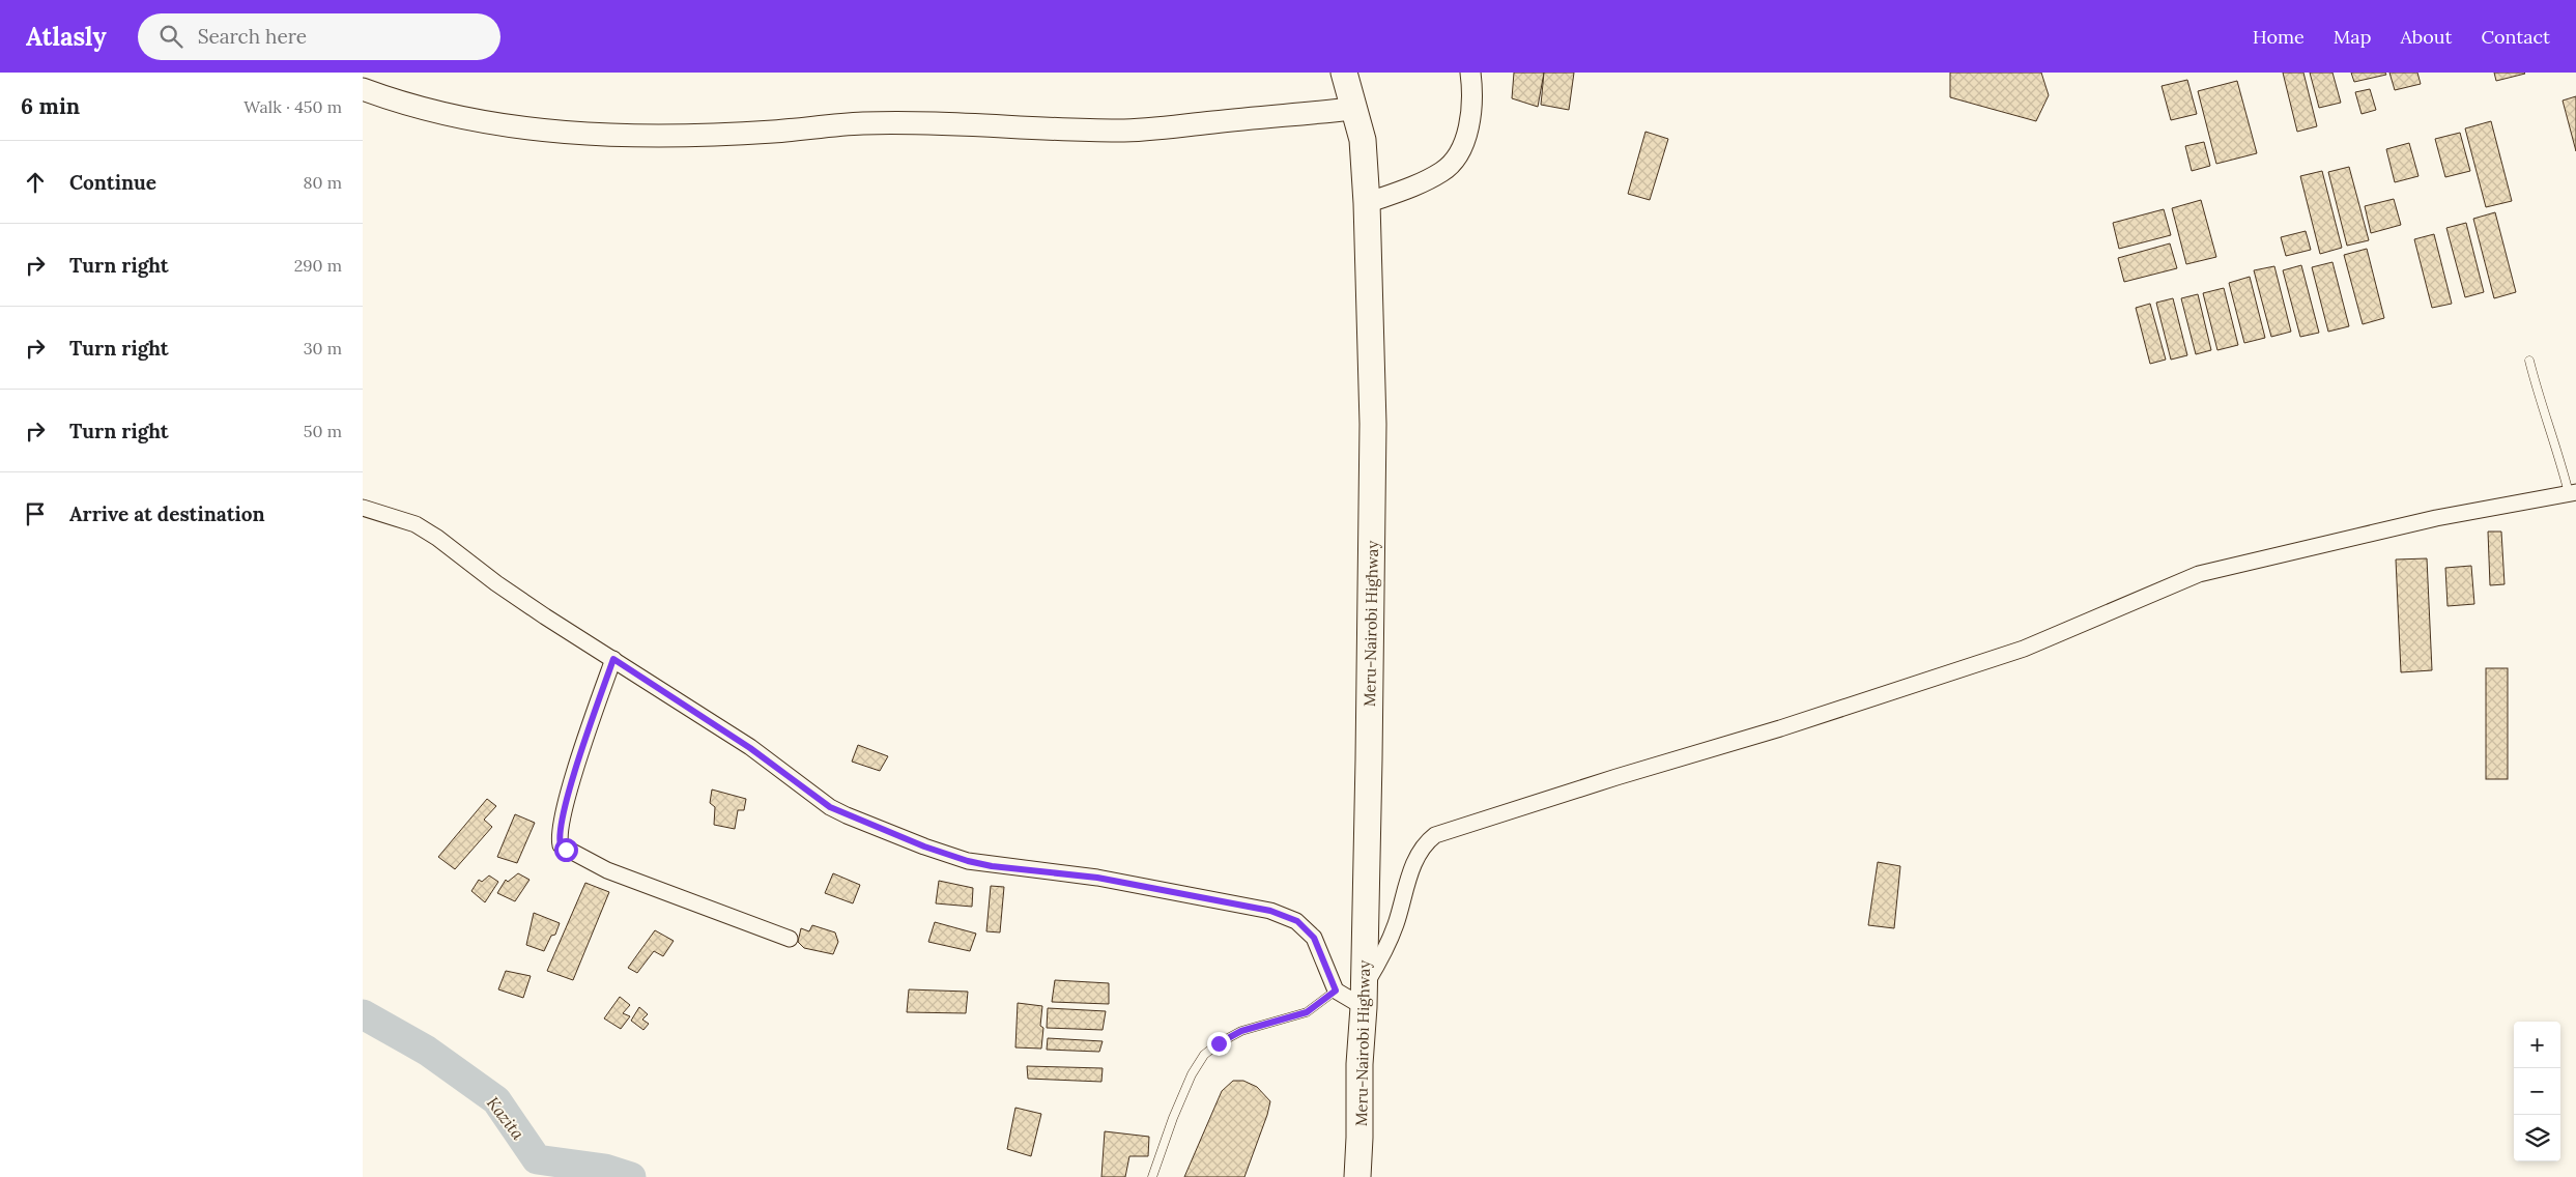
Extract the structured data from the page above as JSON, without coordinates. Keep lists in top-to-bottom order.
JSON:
{
  "streets": {
    "highway": ["Meru-Nairobi Highway"]
  },
  "water": ["Kazita"],
  "page": {
    "header": "Atlasly",
    "search": "Search here",
    "nav": [
      "Home",
      "Map",
      "About",
      "Contact"
    ],
    "heading": ["6 min", "Walk · 450 m"],
    "list": [
      ["Continue", "80 m"],
      ["Turn right", "290 m"],
      ["Turn right", "30 m"],
      ["Turn right", "50 m"],
      "Arrive at destination"
    ],
    "map_buttons": ["+", "−"]
  }
}
